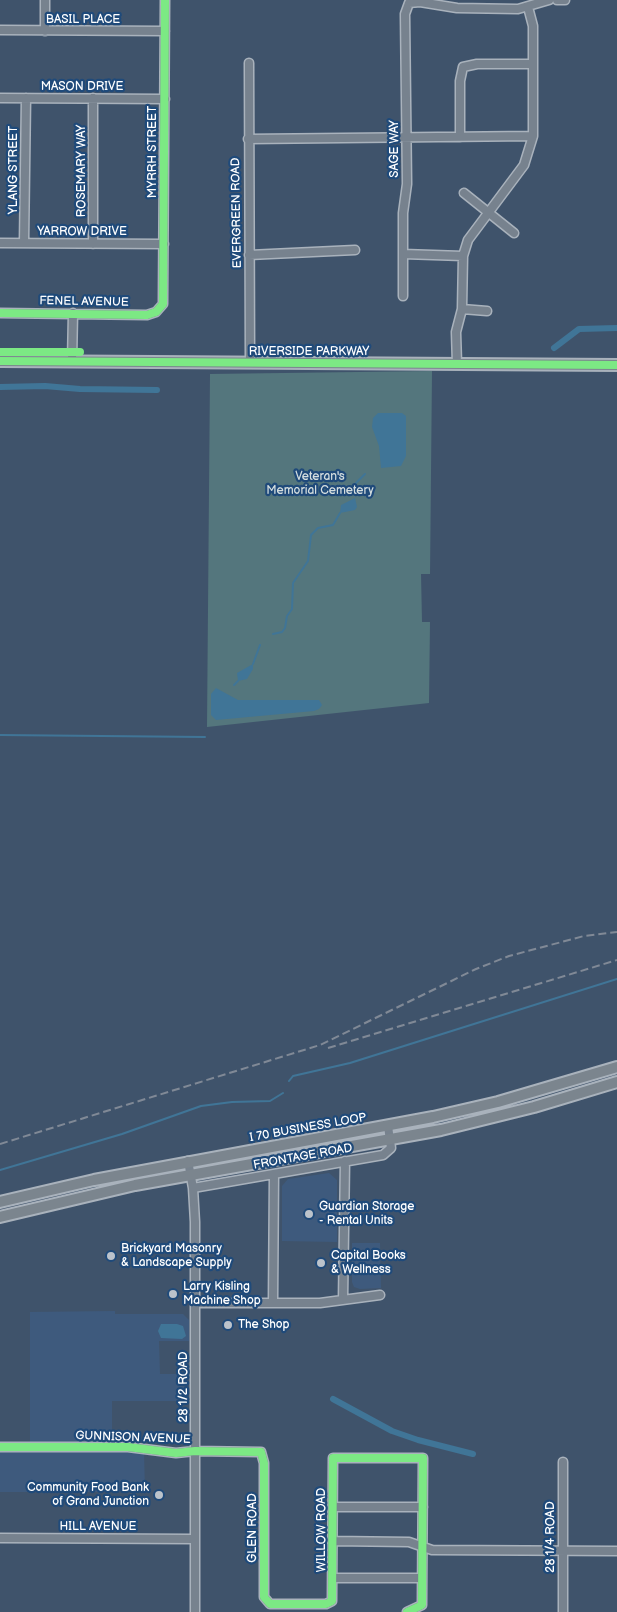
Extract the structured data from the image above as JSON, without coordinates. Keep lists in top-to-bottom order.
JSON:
{
  "streets": {
    "main road": ["RIVERSIDE PARKWAY", "I 70 BUSINESS LOOP"],
    "street": [
      "BASIL PLACE",
      "MASON DRIVE",
      "SAGE WAY",
      "MYRRH STREET",
      "YLANG STREET",
      "ROSEMARY WAY",
      "EVERGREEN ROAD",
      "YARROW DRIVE",
      "FENEL AVENUE",
      "FRONTAGE ROAD",
      "28 1/2 ROAD",
      "GUNNISON AVENUE",
      "HILL AVENUE",
      "GLEN ROAD",
      "WILLOW ROAD",
      "28 1/4 ROAD"
    ]
  },
  "crossings": [
    ["BASIL PLACE", "MYRRH STREET"],
    ["MASON DRIVE", "MYRRH STREET"],
    ["MASON DRIVE", "YLANG STREET"],
    ["MASON DRIVE", "ROSEMARY WAY"],
    ["MYRRH STREET", "YARROW DRIVE"],
    ["MYRRH STREET", "FENEL AVENUE"],
    ["YLANG STREET", "YARROW DRIVE"],
    ["ROSEMARY WAY", "YARROW DRIVE"],
    ["EVERGREEN ROAD", "RIVERSIDE PARKWAY"],
    ["I 70 BUSINESS LOOP", "FRONTAGE ROAD"],
    ["I 70 BUSINESS LOOP", "28 1/2 ROAD"],
    ["FRONTAGE ROAD", "28 1/2 ROAD"],
    ["28 1/2 ROAD", "GUNNISON AVENUE"],
    ["28 1/2 ROAD", "HILL AVENUE"],
    ["GUNNISON AVENUE", "GLEN ROAD"],
    ["GLEN ROAD", "WILLOW ROAD"]
  ],
  "parks": ["Veteran's Memorial Cemetery"],
  "places": [
    "Guardian Storage - Rental Units",
    "Brickyard Masonry & Landscape Supply",
    "Capital Books & Wellness",
    "Larry Kisling Machine Shop",
    "The Shop",
    "Community Food Bank of Grand Junction"
  ]
}
